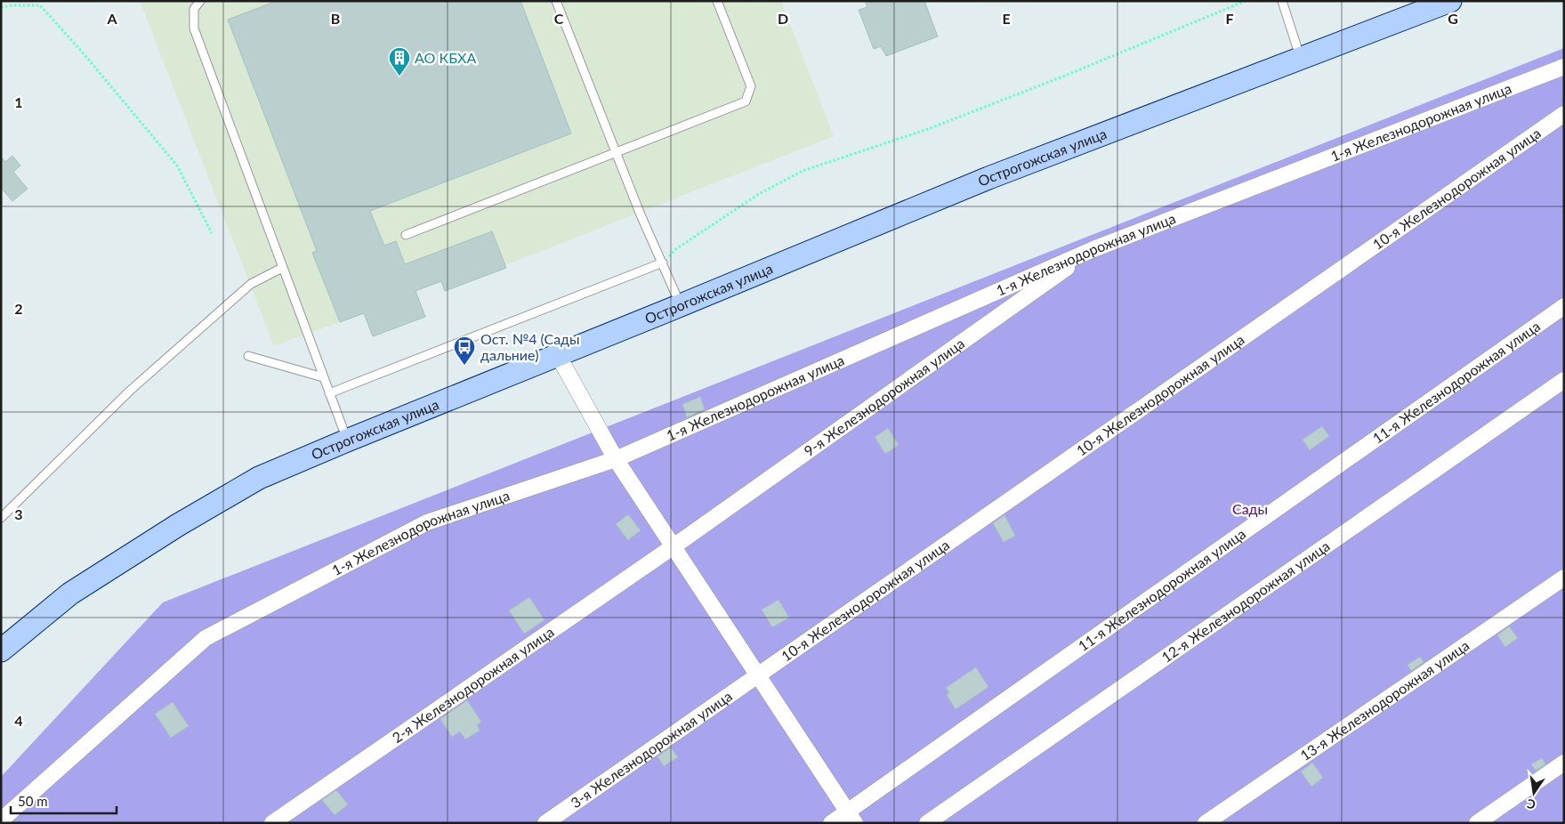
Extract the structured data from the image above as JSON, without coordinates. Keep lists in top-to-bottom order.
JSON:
{
  "streets": {
    "street": [
      "1-я Железнодорожная улица",
      "Острогожская улица",
      "10-я Железнодорожная улица",
      "11-я Железнодорожная улица",
      "9-я Железнодорожная улица",
      "12-я Железнодорожная улица",
      "2-я Железнодорожная улица",
      "13-я Железнодорожная улица",
      "3-я Железнодорожная улица"
    ]
  },
  "crossings": [
    ["1-я Железнодорожная улица", "9-я Железнодорожная улица"],
    ["10-я Железнодорожная улица", "3-я Железнодорожная улица"],
    ["9-я Железнодорожная улица", "2-я Железнодорожная улица"]
  ],
  "parks": ["Сады"],
  "places": {
    "building": ["АО КБХА"],
    "bus stop": ["Ост. №4 (Сады дальние)"]
  },
  "scale_bar": "50 m",
  "north": "bottom",
  "grid": {
    "columns": [
      "A",
      "B",
      "C",
      "D",
      "E",
      "F",
      "G"
    ],
    "rows": [
      "1",
      "2",
      "3",
      "4"
    ]
  }
}
